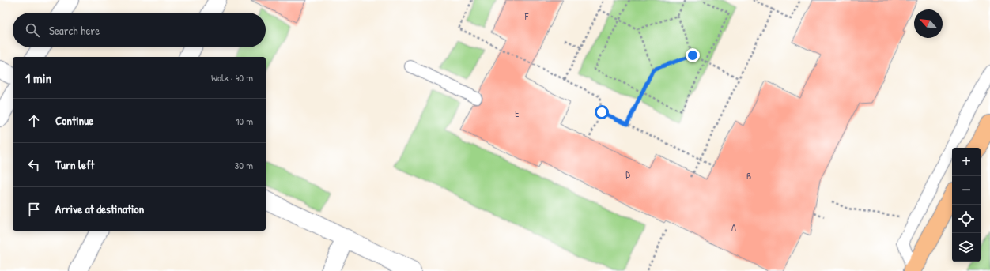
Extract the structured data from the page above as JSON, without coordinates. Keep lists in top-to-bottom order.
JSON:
{
  "house_numbers": [
    "F",
    "E",
    "D",
    "B",
    "A"
  ],
  "north": "top left",
  "page": {
    "search": "Search here",
    "heading": ["1 min", "Walk · 40 m"],
    "list": [
      ["Continue", "10 m"],
      ["Turn left", "30 m"],
      "Arrive at destination"
    ],
    "map_buttons": ["+", "−"]
  }
}
